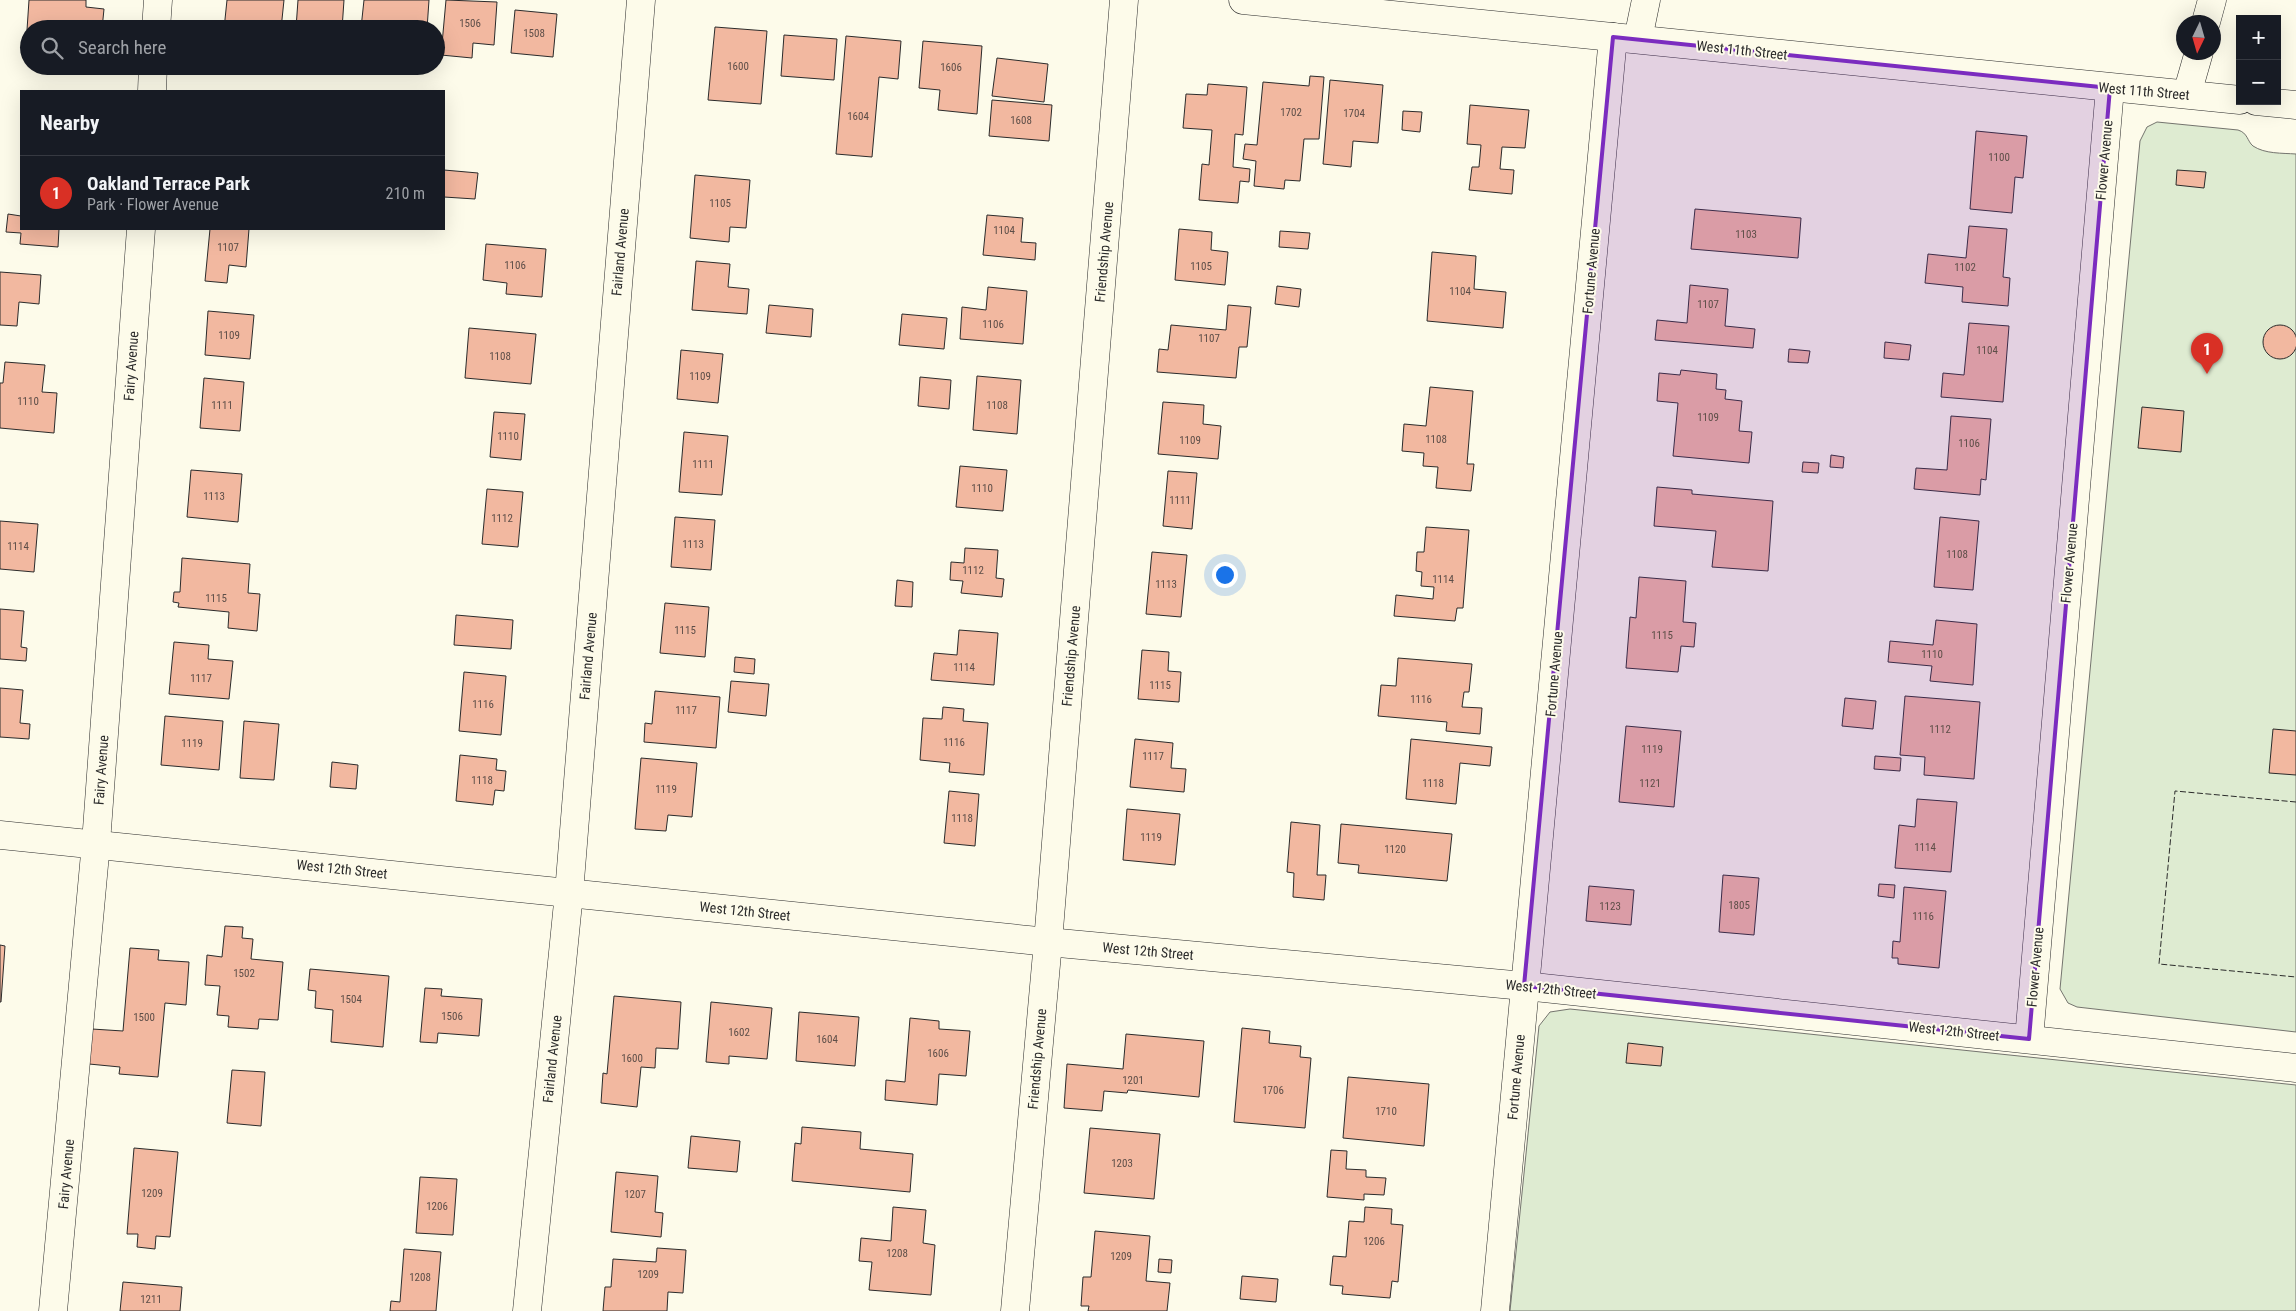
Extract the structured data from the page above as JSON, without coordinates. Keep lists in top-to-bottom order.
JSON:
{
  "streets": {
    "street": [
      "West 11th Street",
      "Flower Avenue",
      "Fairland Avenue",
      "Friendship Avenue",
      "Fortune Avenue",
      "Fairy Avenue",
      "West 12th Street"
    ]
  },
  "crossings": [
    ["West 11th Street", "Flower Avenue"],
    ["West 11th Street", "Fortune Avenue"],
    ["Flower Avenue", "West 12th Street"],
    ["Fairland Avenue", "West 12th Street"],
    ["Friendship Avenue", "West 12th Street"],
    ["Fortune Avenue", "West 12th Street"],
    ["Fairy Avenue", "West 12th Street"]
  ],
  "house_numbers": [
    "1506",
    "1508",
    "1600",
    "1606",
    "1702",
    "1704",
    "1604",
    "1608",
    "1100",
    "1105",
    "1104",
    "1103",
    "1107",
    "1106",
    "1105",
    "1102",
    "1104",
    "1107",
    "1106",
    "1109",
    "1107",
    "1104",
    "1108",
    "1109",
    "1110",
    "1111",
    "1108",
    "1109",
    "1110",
    "1108",
    "1109",
    "1106",
    "1111",
    "1110",
    "1113",
    "1111",
    "1112",
    "1113",
    "1114",
    "1108",
    "1112",
    "1114",
    "1113",
    "1115",
    "1115",
    "1115",
    "1110",
    "1114",
    "1117",
    "1115",
    "1116",
    "1116",
    "1117",
    "1112",
    "1116",
    "1119",
    "1119",
    "1117",
    "1118",
    "1118",
    "1121",
    "1119",
    "1118",
    "1119",
    "1114",
    "1120",
    "1805",
    "1123",
    "1116",
    "1502",
    "1504",
    "1506",
    "1500",
    "1602",
    "1604",
    "1606",
    "1600",
    "1201",
    "1706",
    "1710",
    "1203",
    "1209",
    "1207",
    "1206",
    "1206",
    "1208",
    "1209",
    "1209",
    "1208",
    "1211"
  ],
  "north": "bottom",
  "page": {
    "map_buttons": ["+", "−"],
    "search": "Search here",
    "heading": "Nearby",
    "list": [
      {
        "mark": "1",
        "name": "Oakland Terrace Park",
        "note": "Park · Flower Avenue",
        "value": "210 m"
      }
    ],
    "pins": "1"
  }
}
